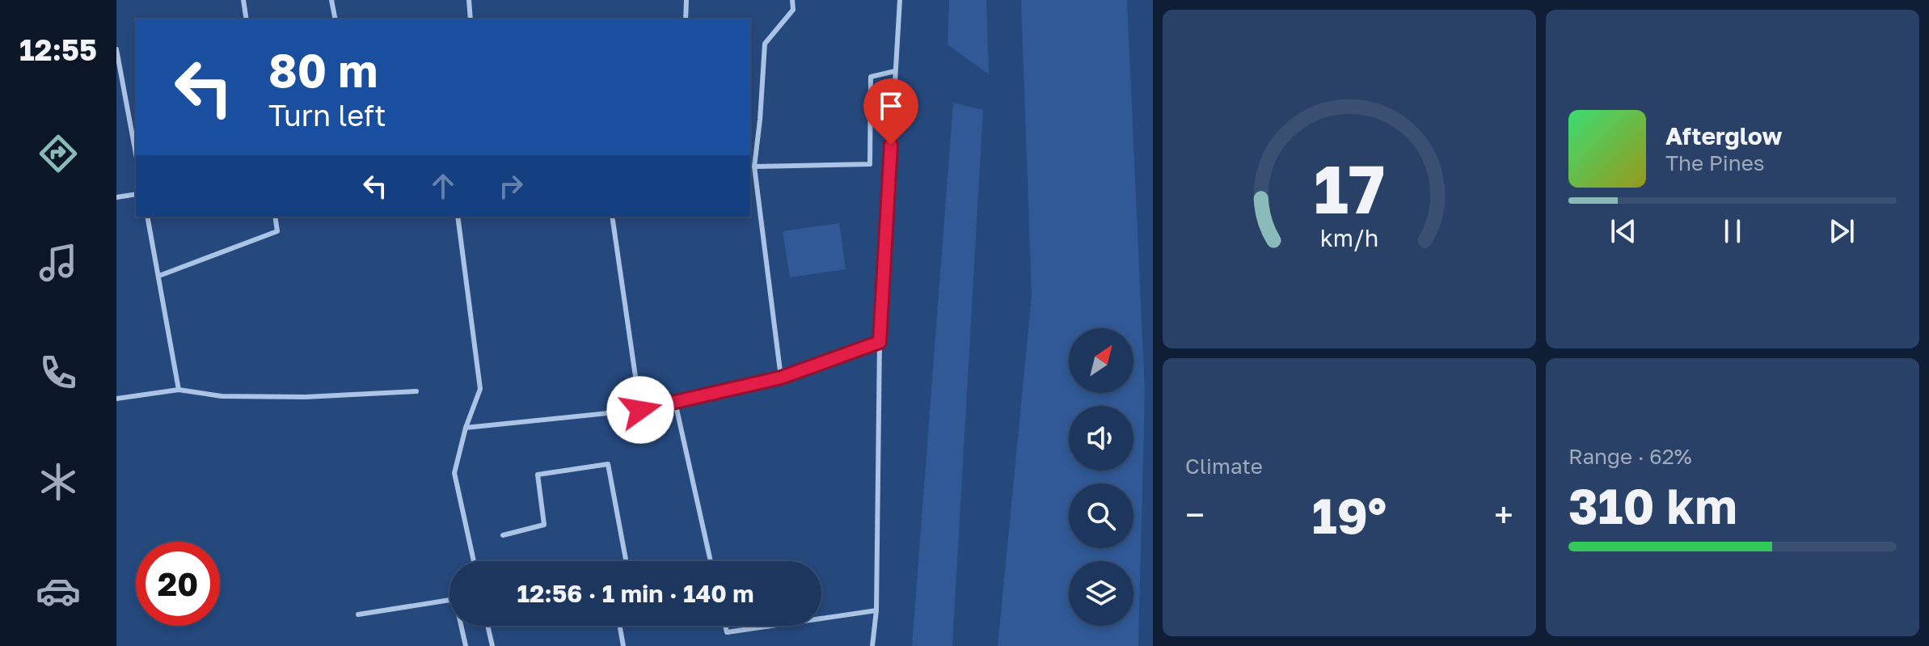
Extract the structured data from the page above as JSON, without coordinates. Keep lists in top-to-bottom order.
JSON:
{
  "north": "top right",
  "page": {
    "tabs": "12:55",
    "turn": ["80 m", "Turn left"],
    "song": ["Afterglow", "The Pines"],
    "tile": [
      "Climate",
      ["Range · 62%", "310 km"]
    ],
    "heat": ["−", "19°", "+"],
    "limit": "20",
    "trip": "12:56 · 1 min · 140 m",
    "gauge": ["17", "km/h"]
  }
}
